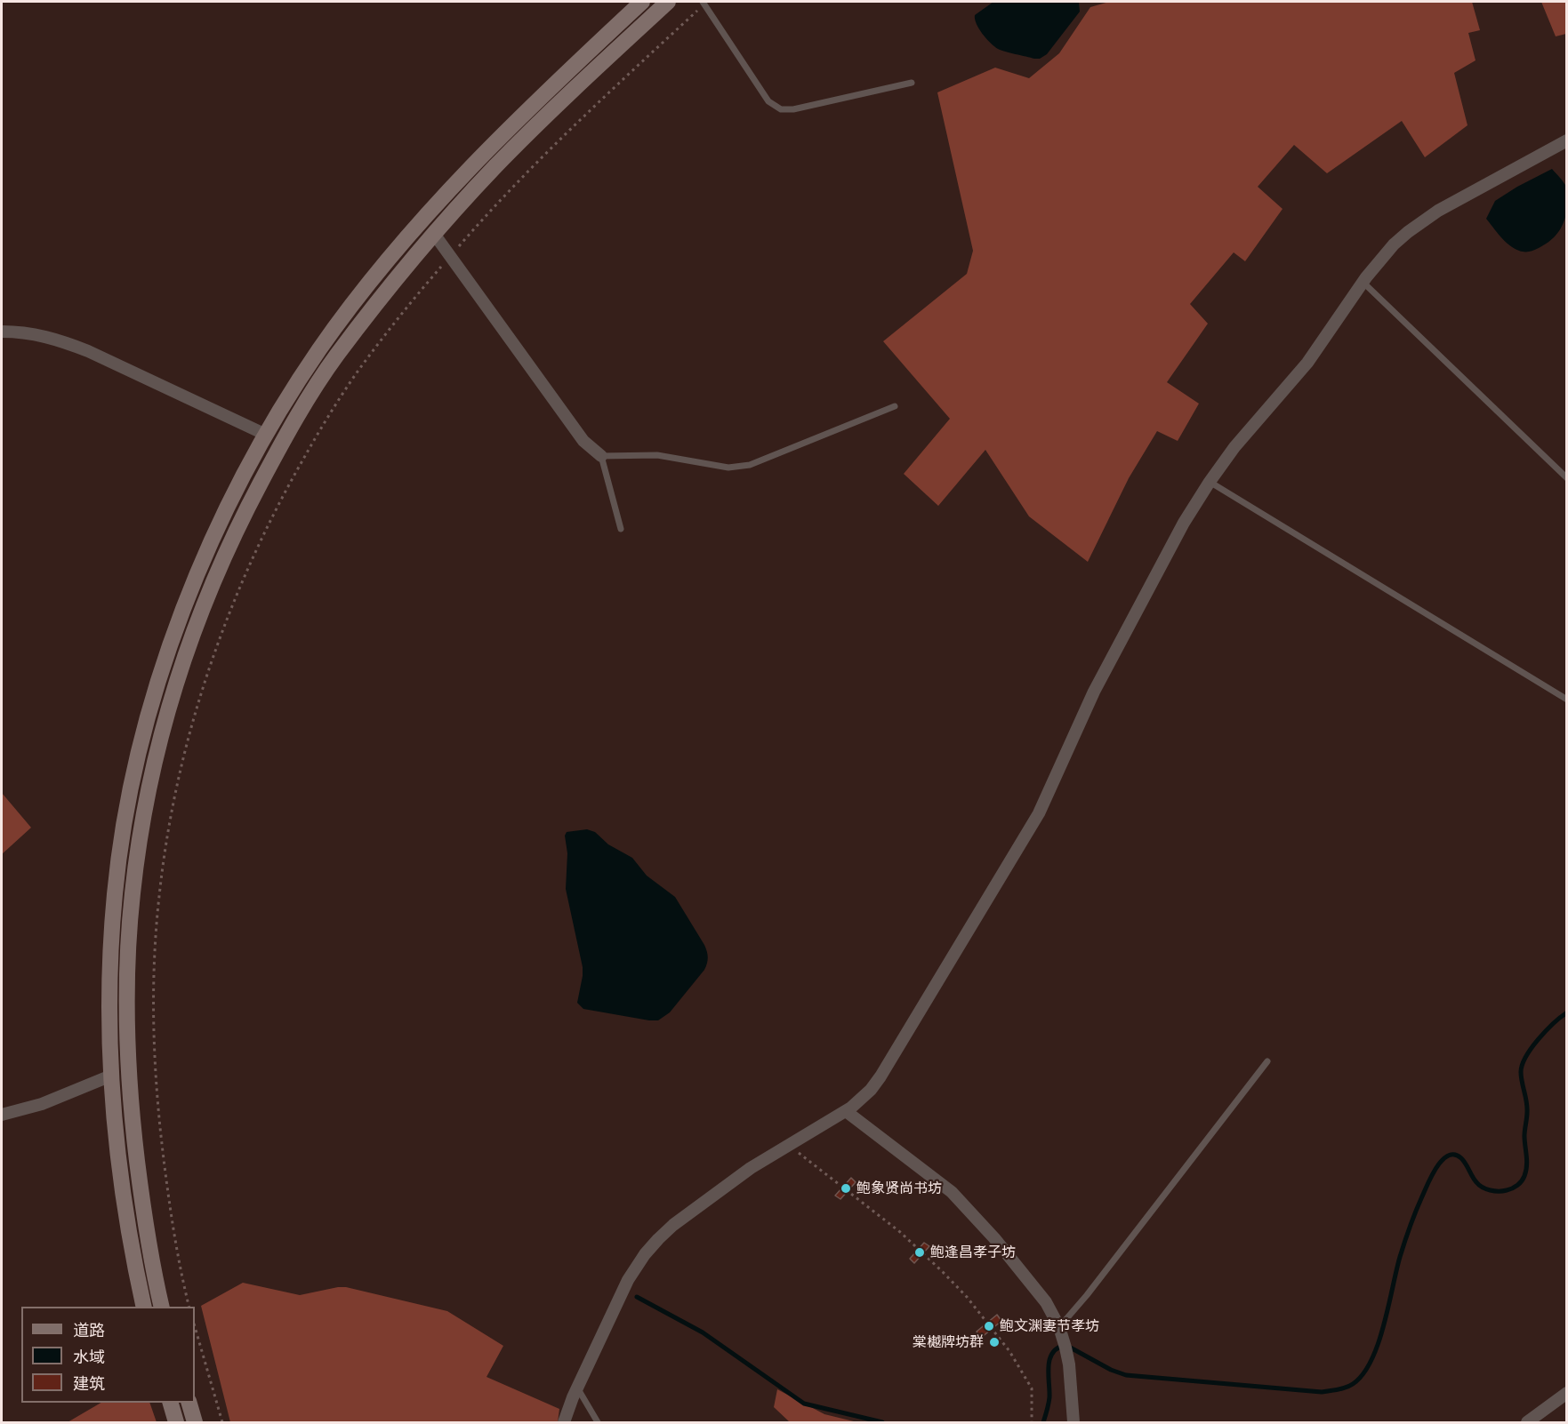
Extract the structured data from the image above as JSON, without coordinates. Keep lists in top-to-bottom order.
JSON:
{
  "places": [
    "鲍象贤尚书坊",
    "鲍逢昌孝子坊",
    "鲍文渊妻节孝坊",
    "棠樾牌坊群"
  ],
  "legend": ["道路", "水域", "建筑"]
}
